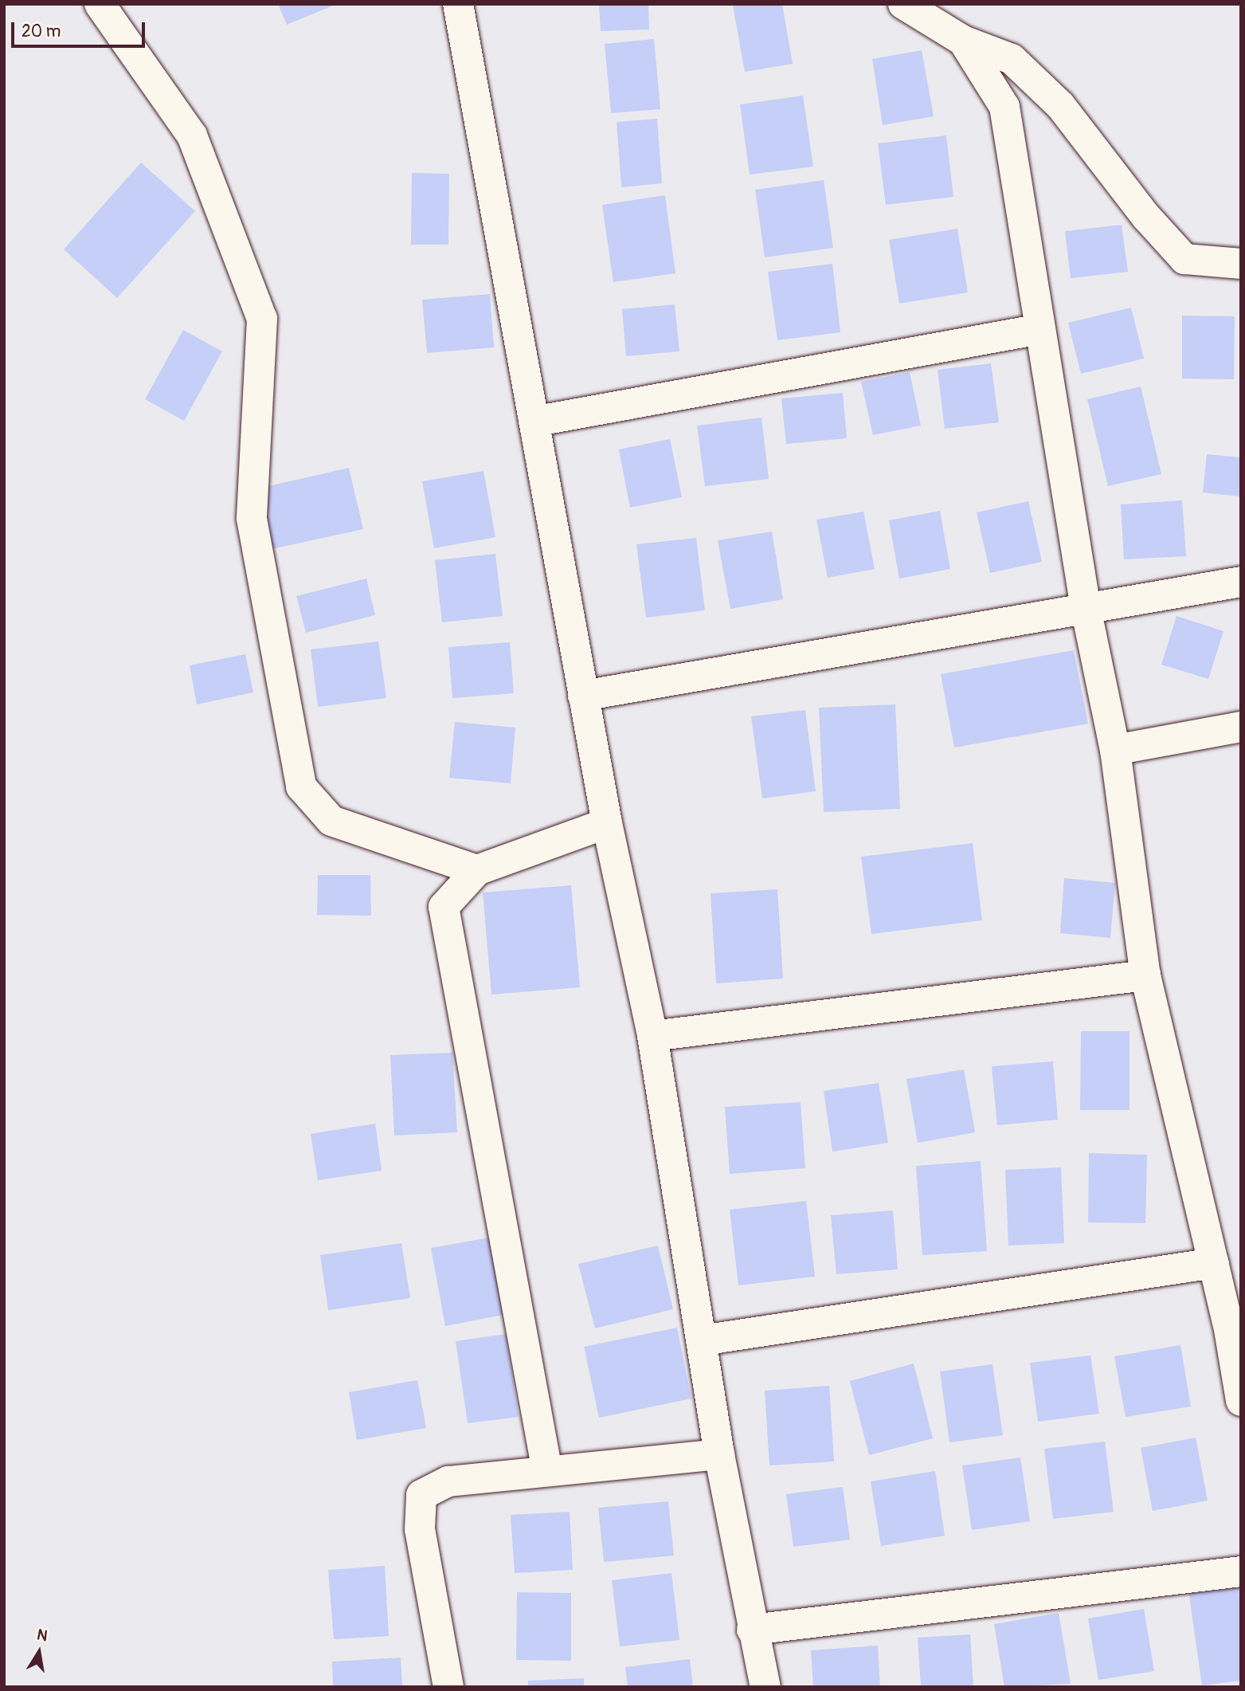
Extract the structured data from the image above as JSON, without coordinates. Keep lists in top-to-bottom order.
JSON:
{
  "scale_bar": "20 m",
  "north": "top"
}
